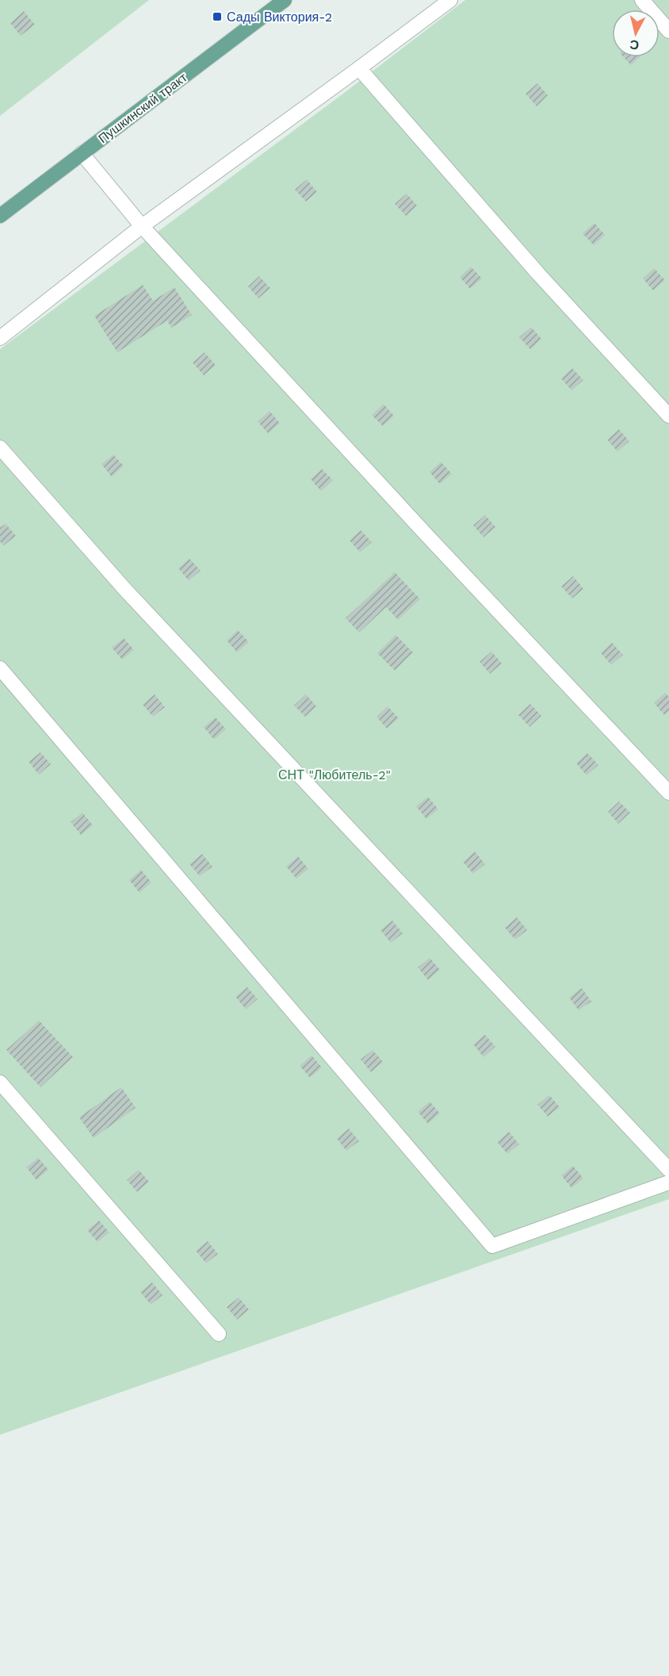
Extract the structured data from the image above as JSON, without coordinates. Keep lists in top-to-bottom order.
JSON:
{
  "streets": {
    "main road": ["Пушкинский тракт"]
  },
  "parks": ["СНТ \"Любитель-2\""],
  "places": {
    "transit": ["Сады Виктория-2"]
  },
  "north": "bottom"
}
